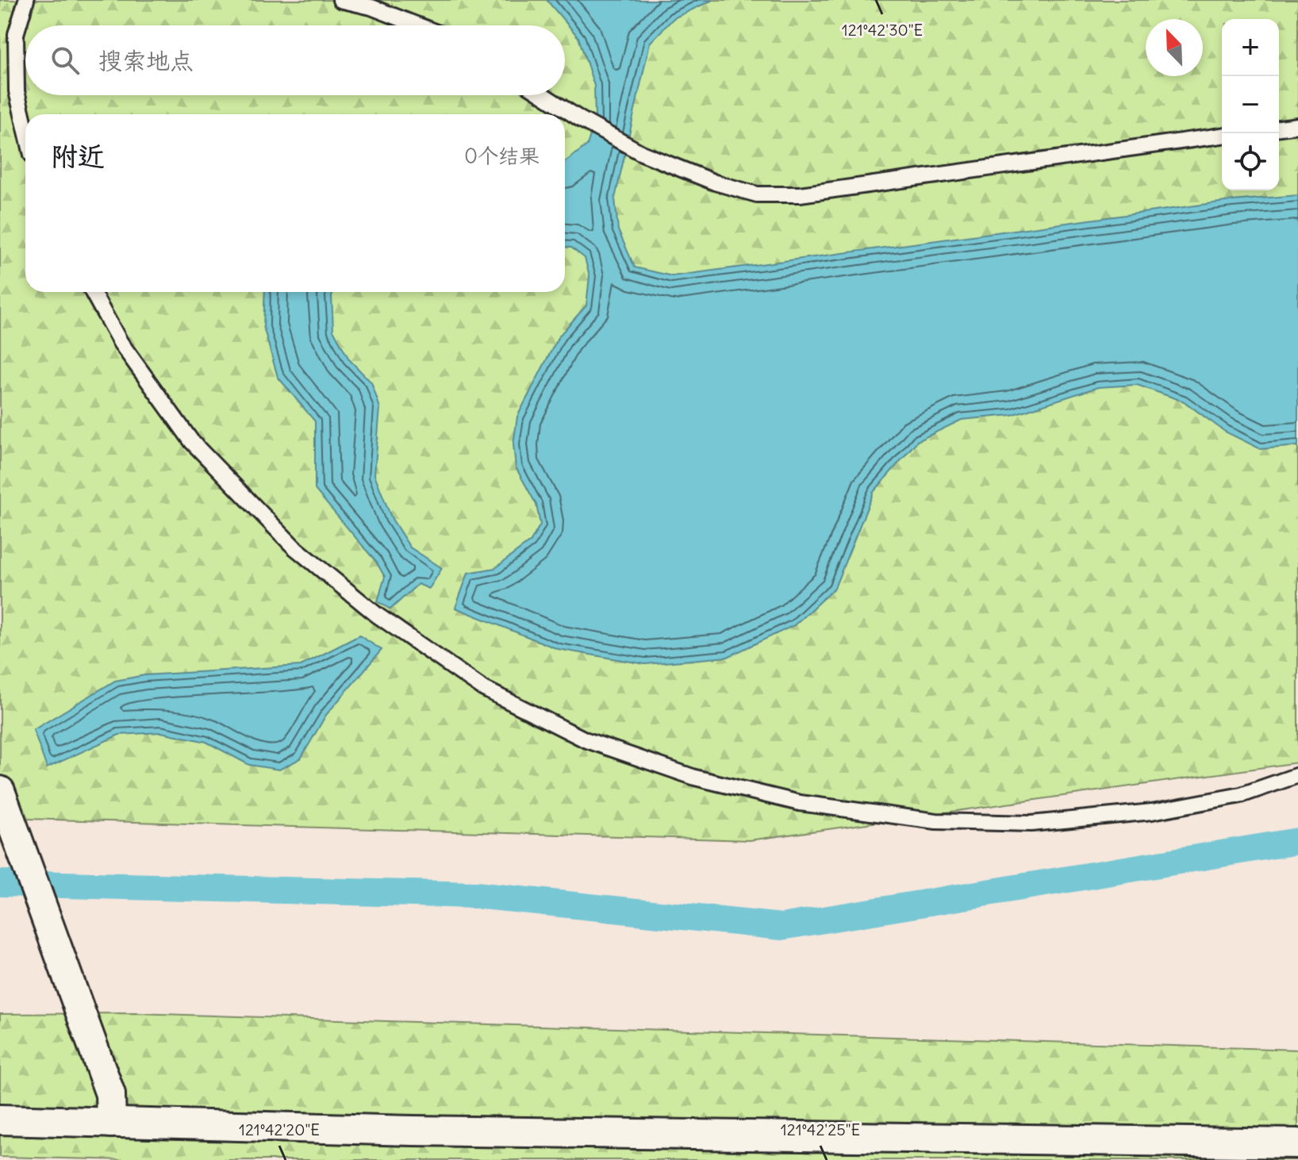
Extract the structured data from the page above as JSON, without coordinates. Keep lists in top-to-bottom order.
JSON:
{
  "north": "top left",
  "page": {
    "map_buttons": ["+", "−"],
    "search": "搜索地点",
    "heading": ["附近", "0个结果"]
  },
  "coordinates": ["121°42'30\"E", "121°42'20\"E", "121°42'25\"E"]
}
